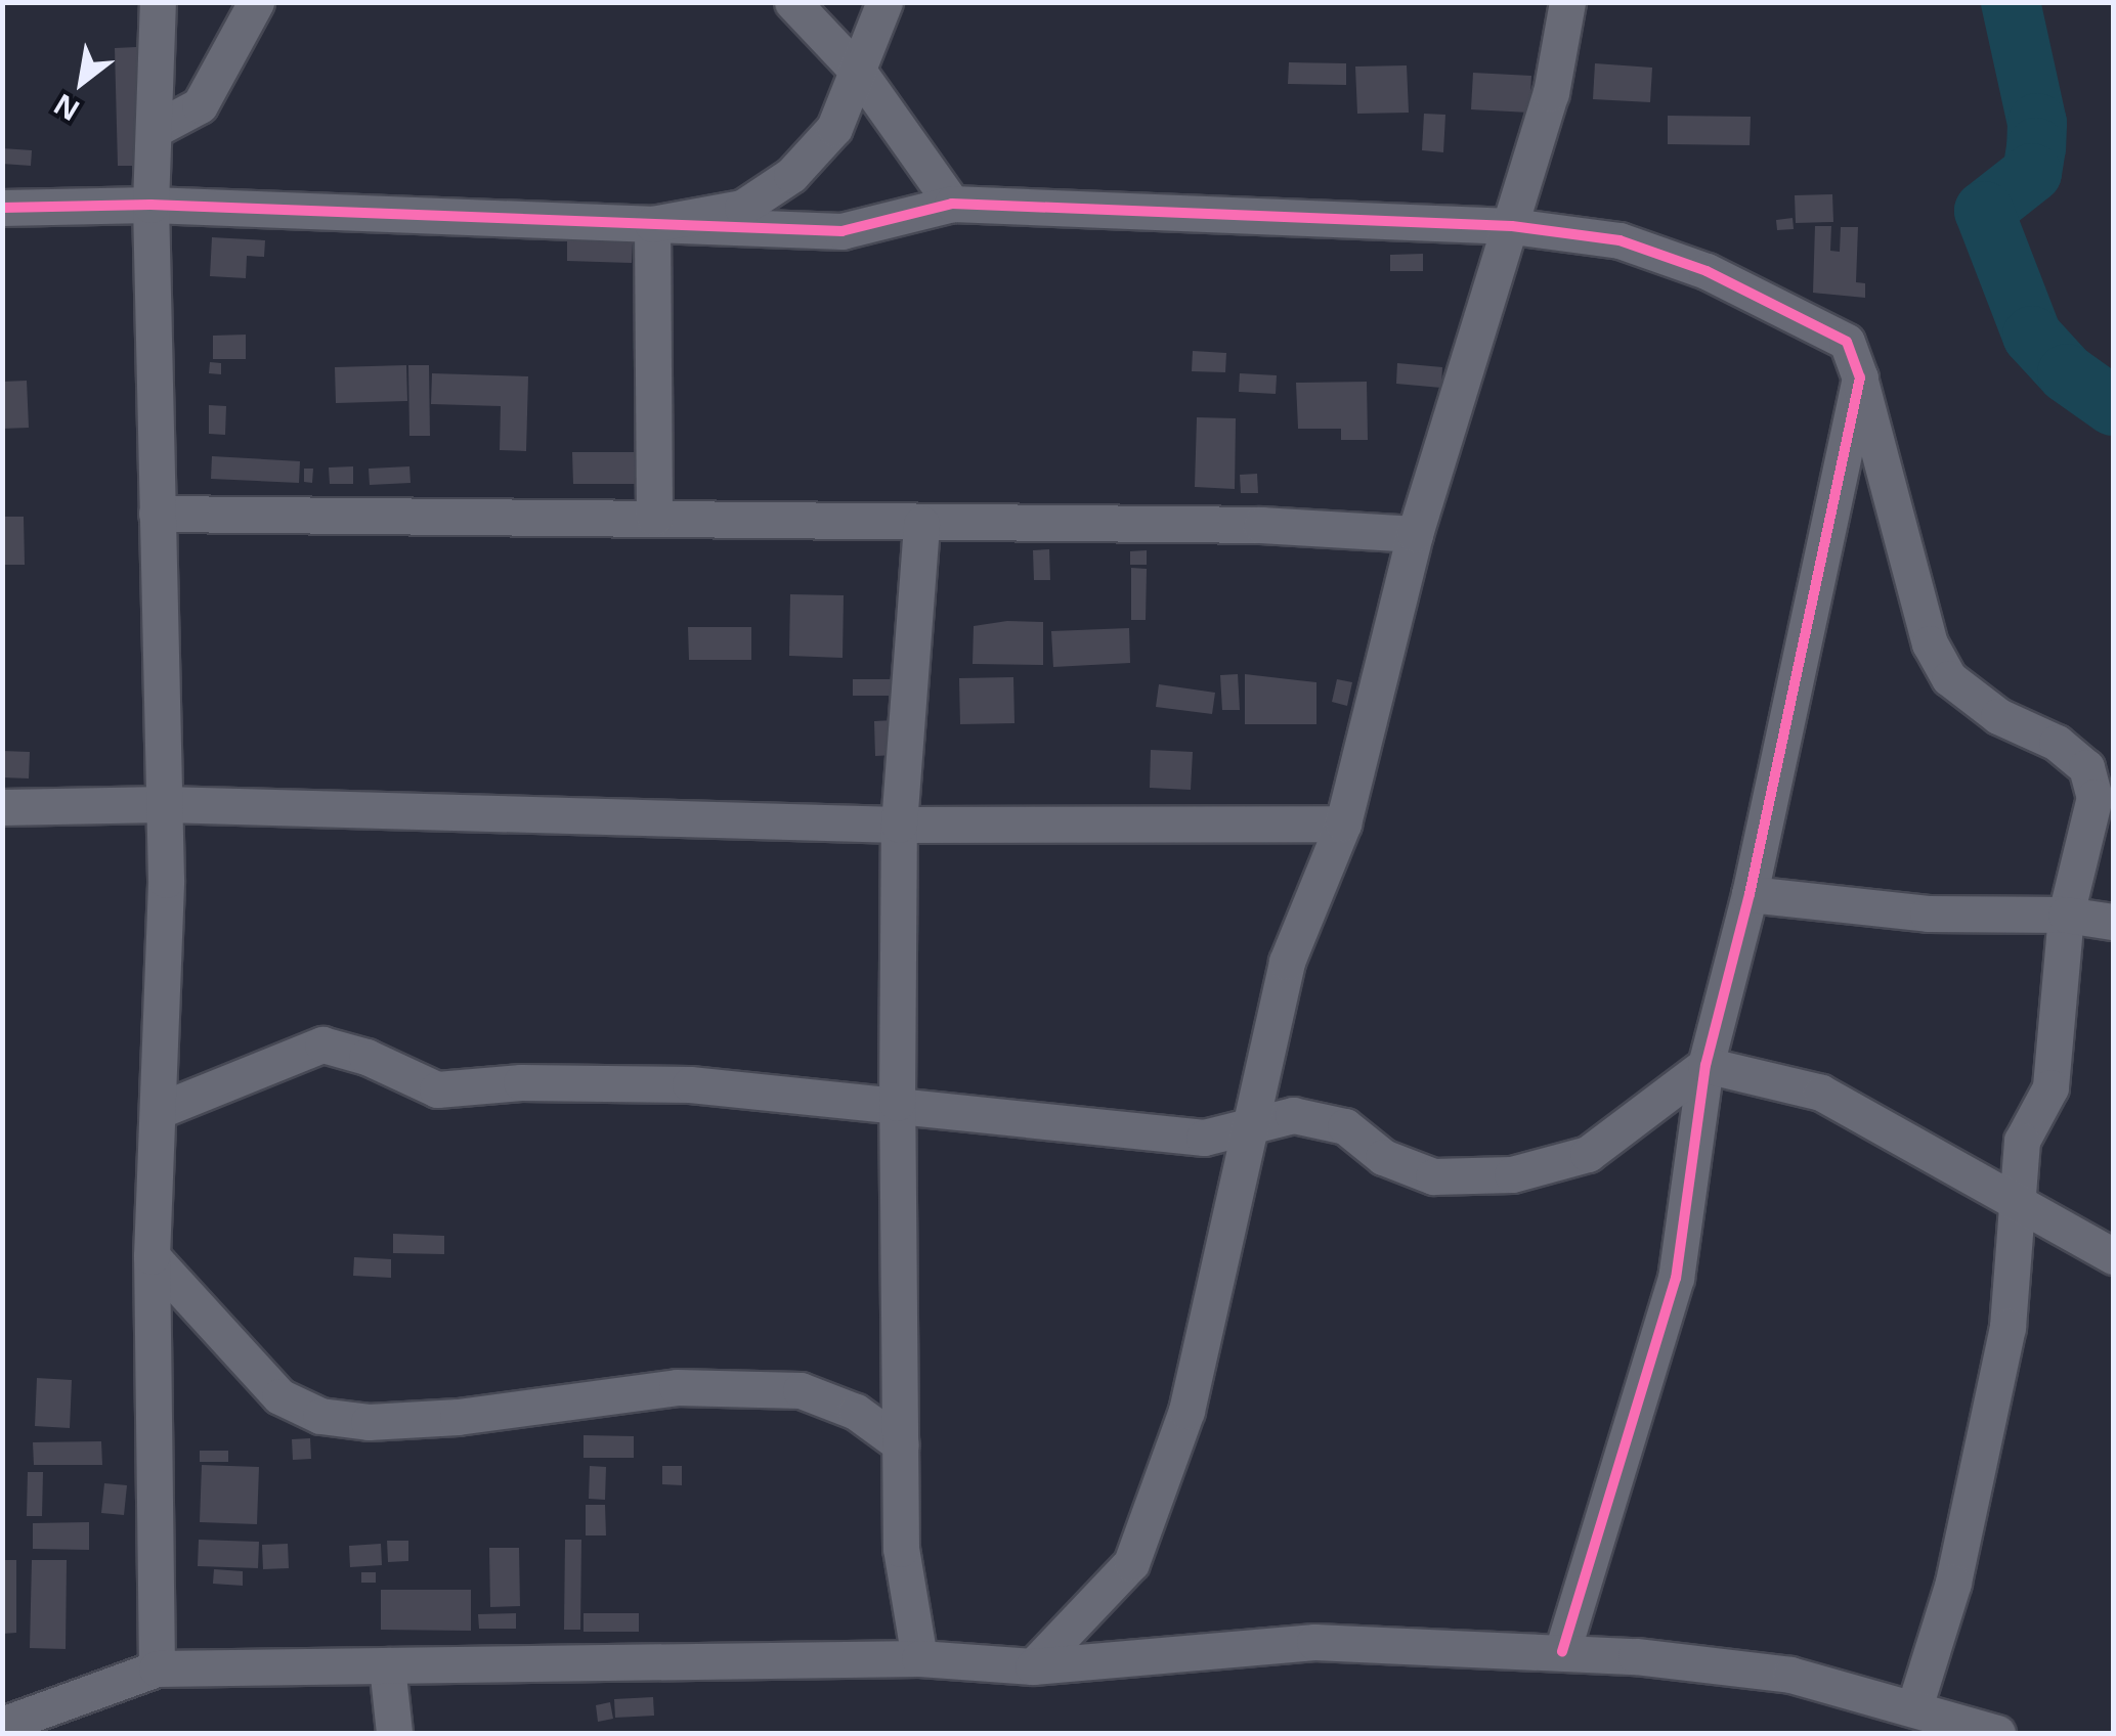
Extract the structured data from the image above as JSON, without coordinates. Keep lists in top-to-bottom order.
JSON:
{
  "north": "bottom left"
}
